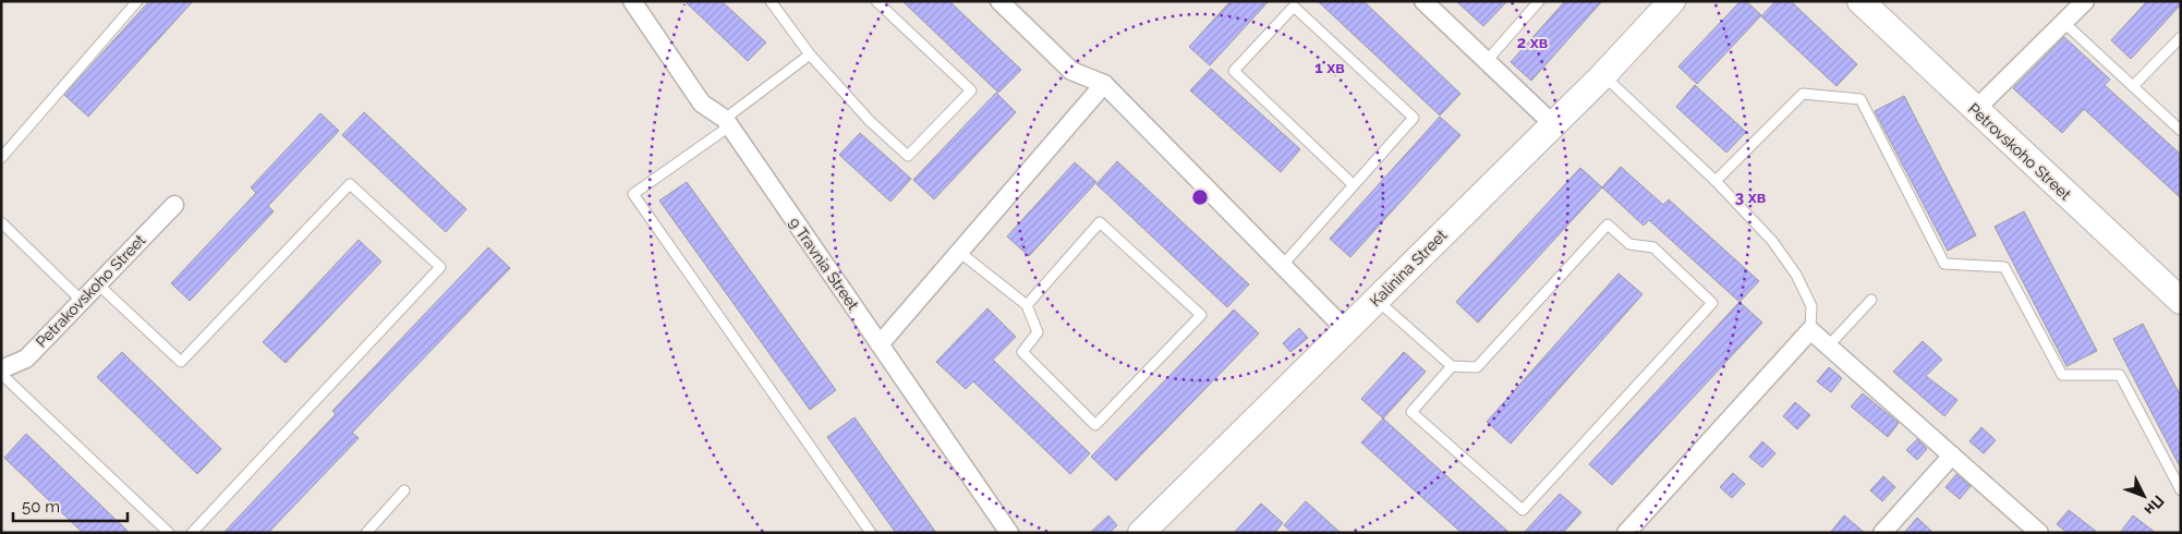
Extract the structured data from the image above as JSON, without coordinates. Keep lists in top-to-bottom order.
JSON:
{
  "streets": {
    "street": [
      "Petrovskoho Street",
      "9 Travnia Street",
      "Kalinina Street",
      "Petrakovskoho Street"
    ]
  },
  "scale_bar": "50 m",
  "north": "bottom right",
  "rings": ["2 хв", "1 хв", "3 хв"]
}
